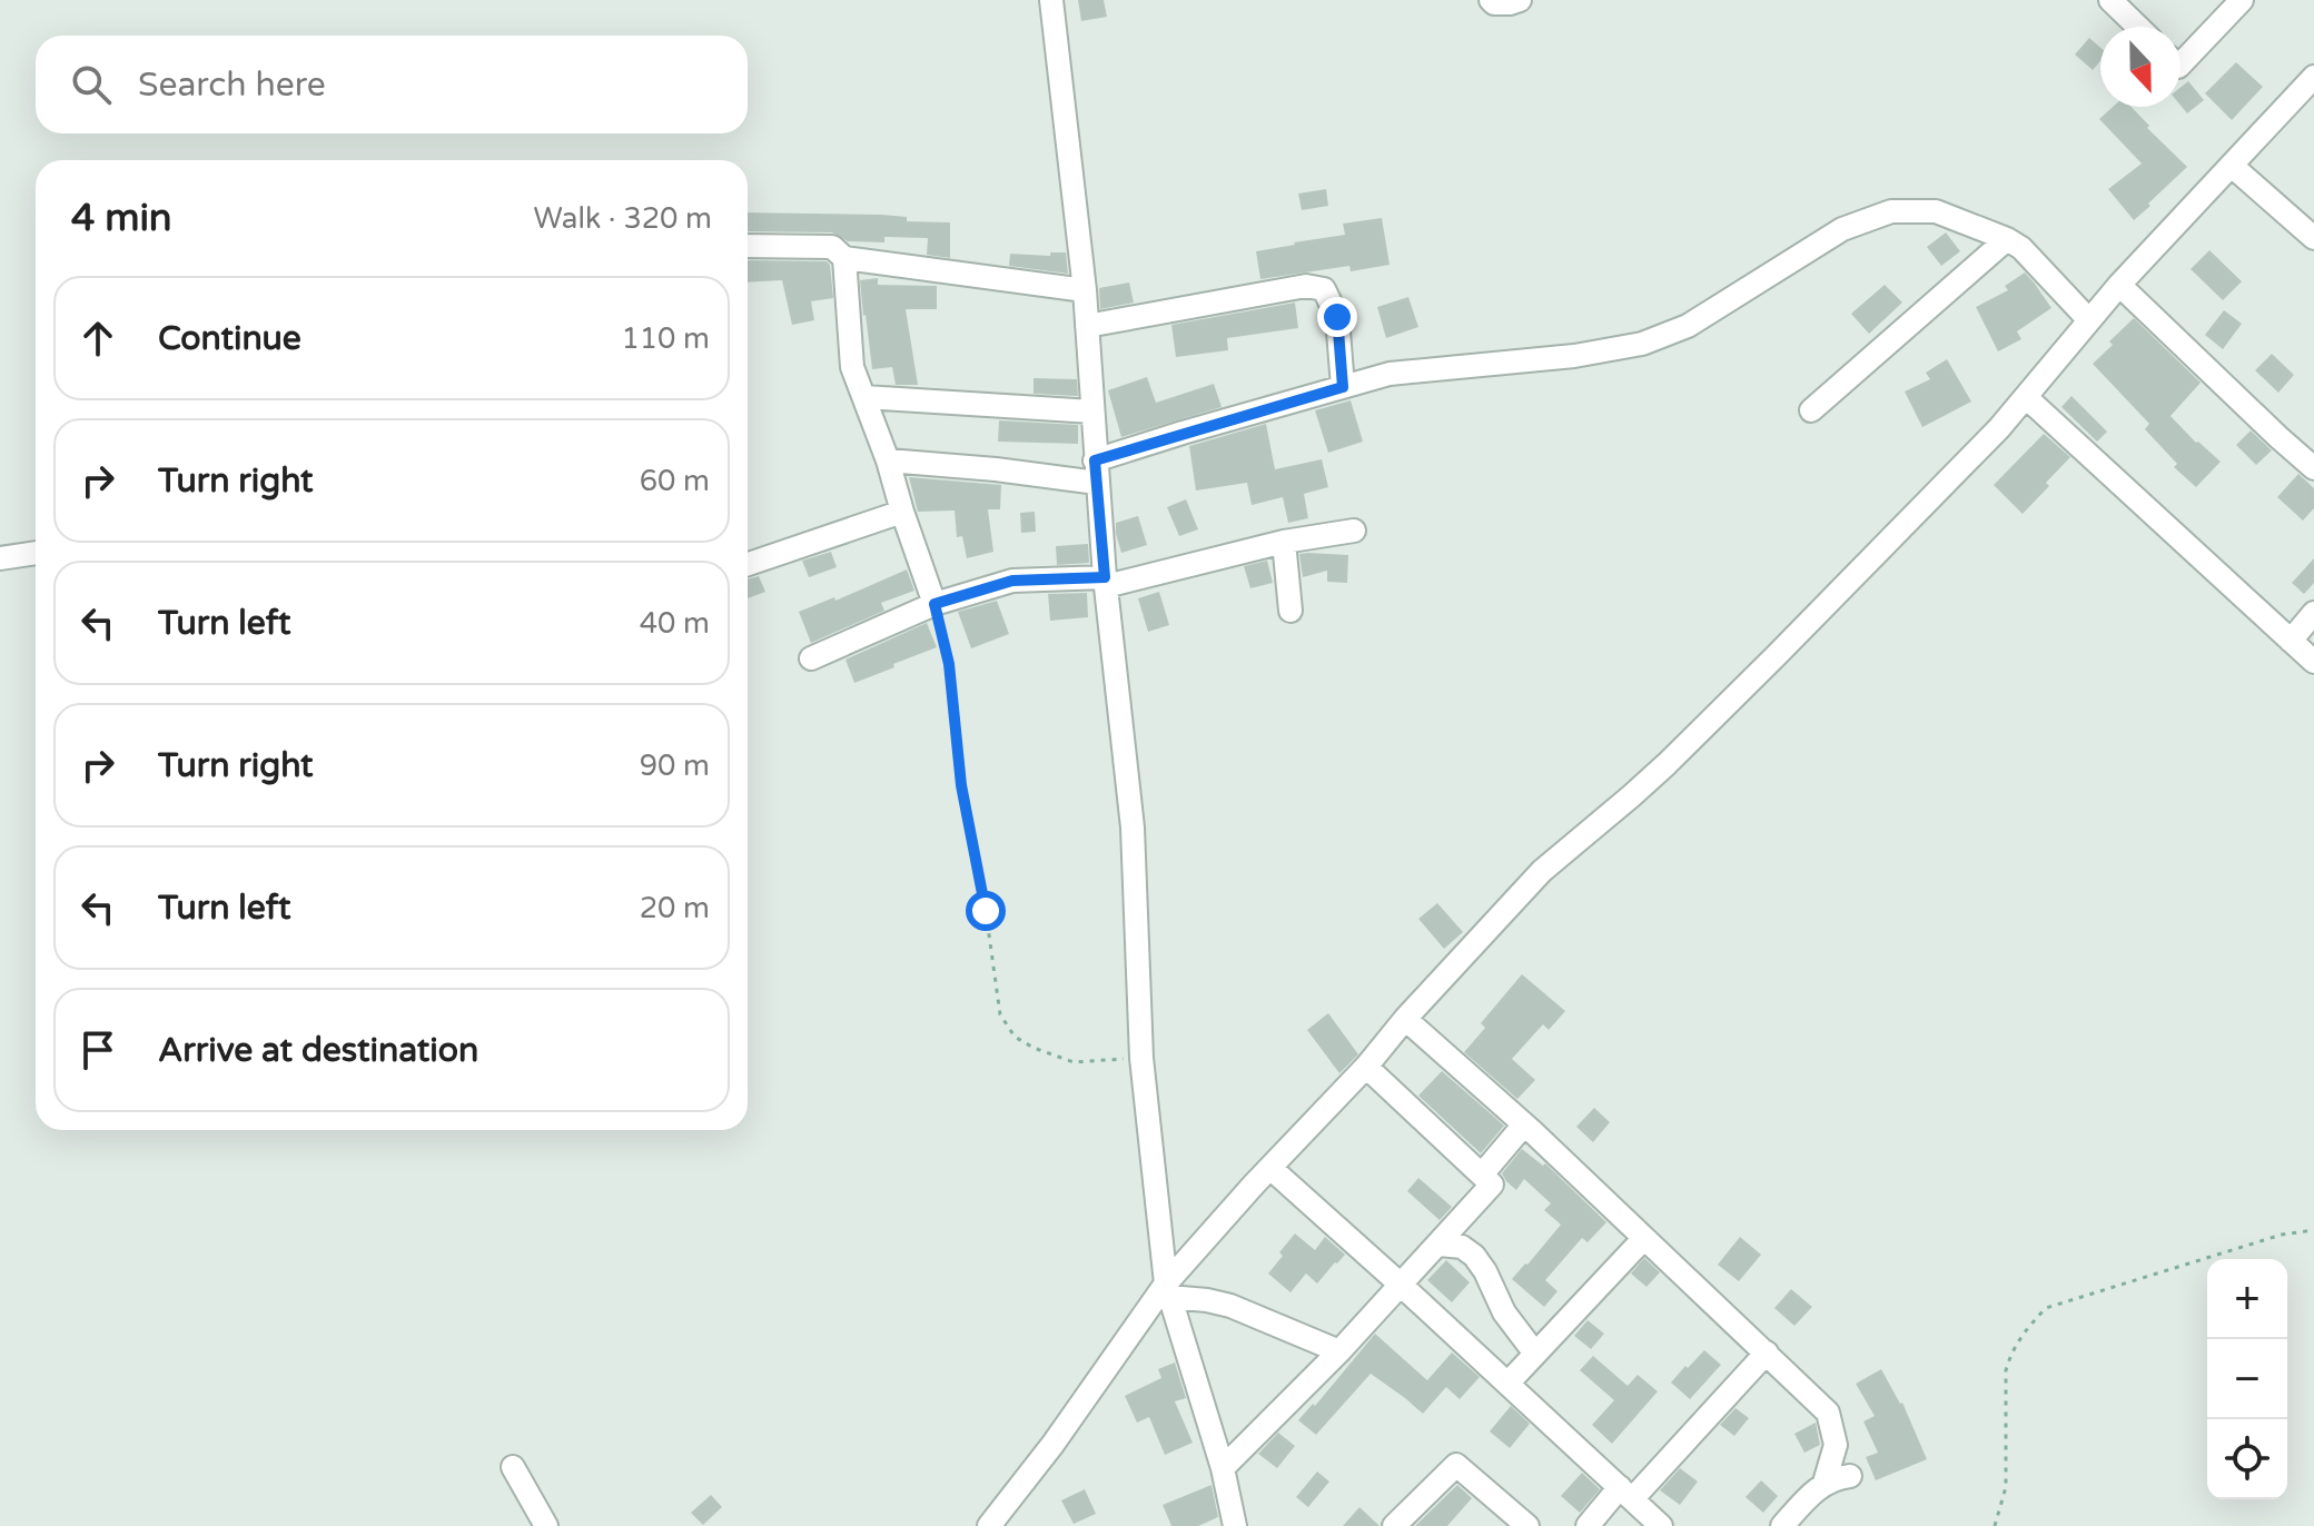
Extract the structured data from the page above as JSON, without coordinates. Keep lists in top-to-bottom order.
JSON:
{
  "north": "bottom",
  "page": {
    "search": "Search here",
    "heading": ["4 min", "Walk · 320 m"],
    "list": [
      ["Continue", "110 m"],
      ["Turn right", "60 m"],
      ["Turn left", "40 m"],
      ["Turn right", "90 m"],
      ["Turn left", "20 m"],
      "Arrive at destination"
    ],
    "map_buttons": ["+", "−"]
  }
}
